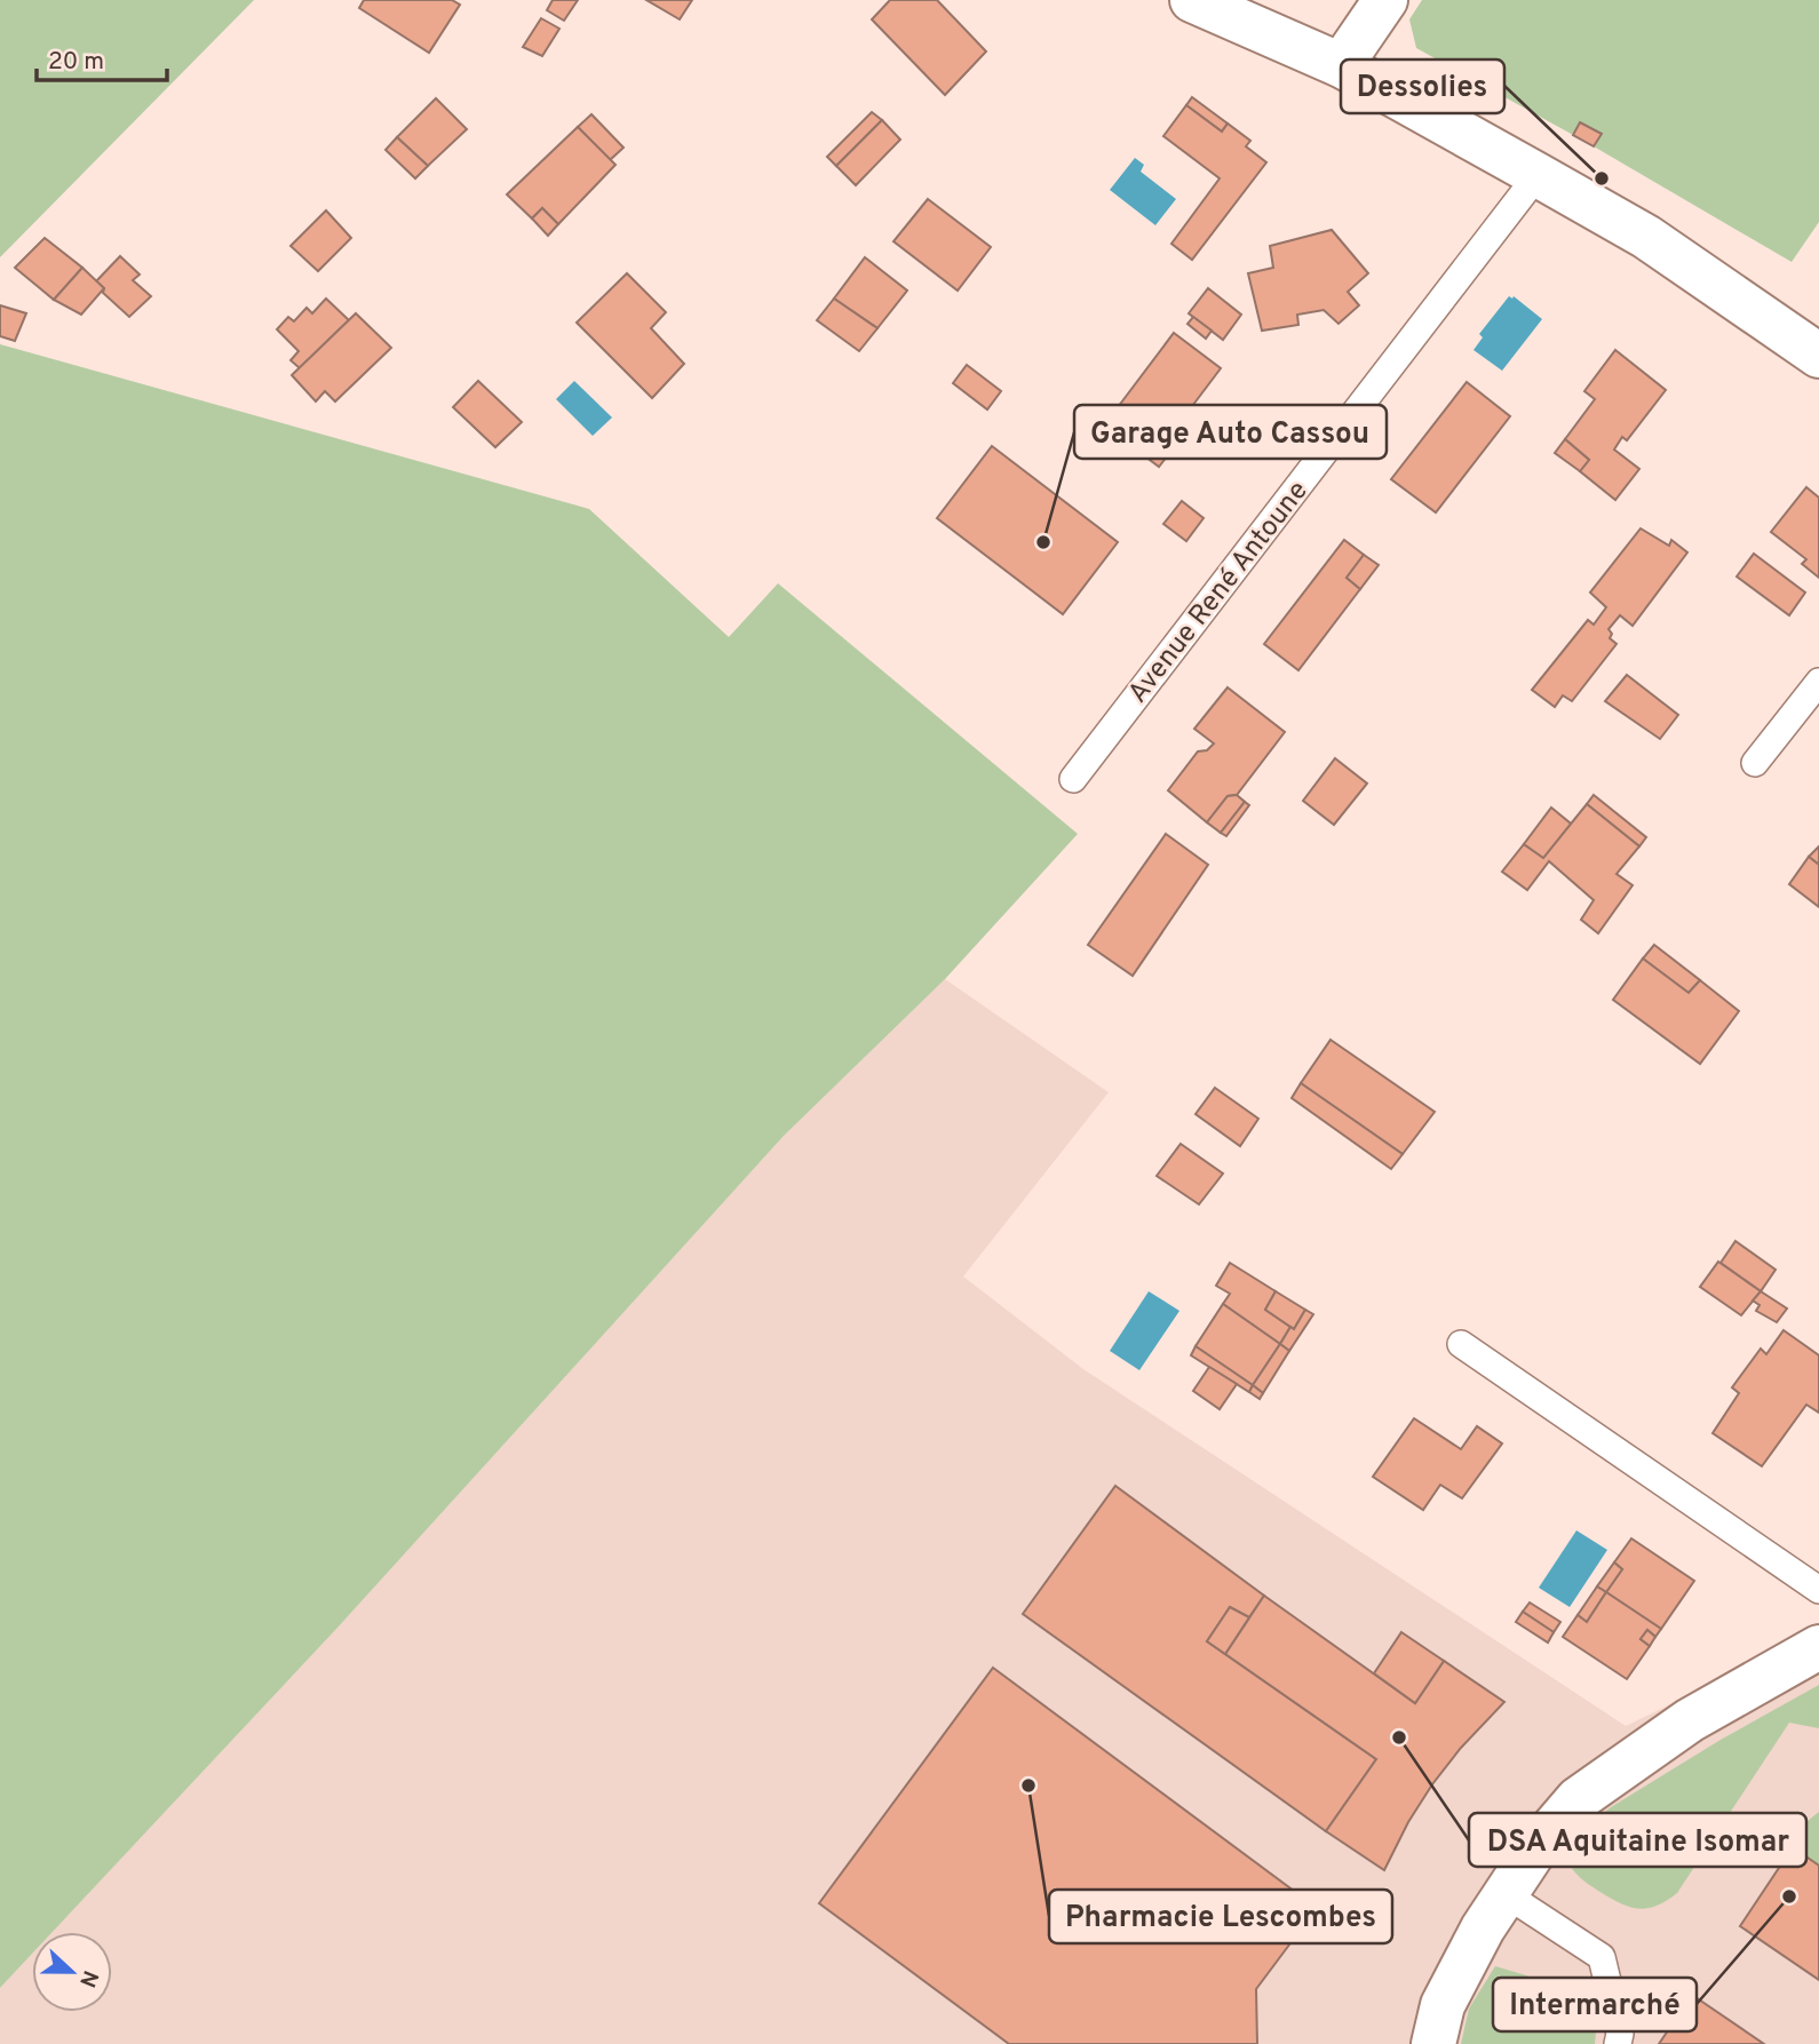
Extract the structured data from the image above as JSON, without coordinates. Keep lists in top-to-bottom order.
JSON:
{
  "streets": {
    "lane": ["Avenue René Antoune"]
  },
  "places": [
    "Dessolies",
    "Garage Auto Cassou",
    "DSA Aquitaine Isomar",
    "Pharmacie Lescombes",
    "Intermarché"
  ],
  "scale_bar": "20 m",
  "north": "right"
}
